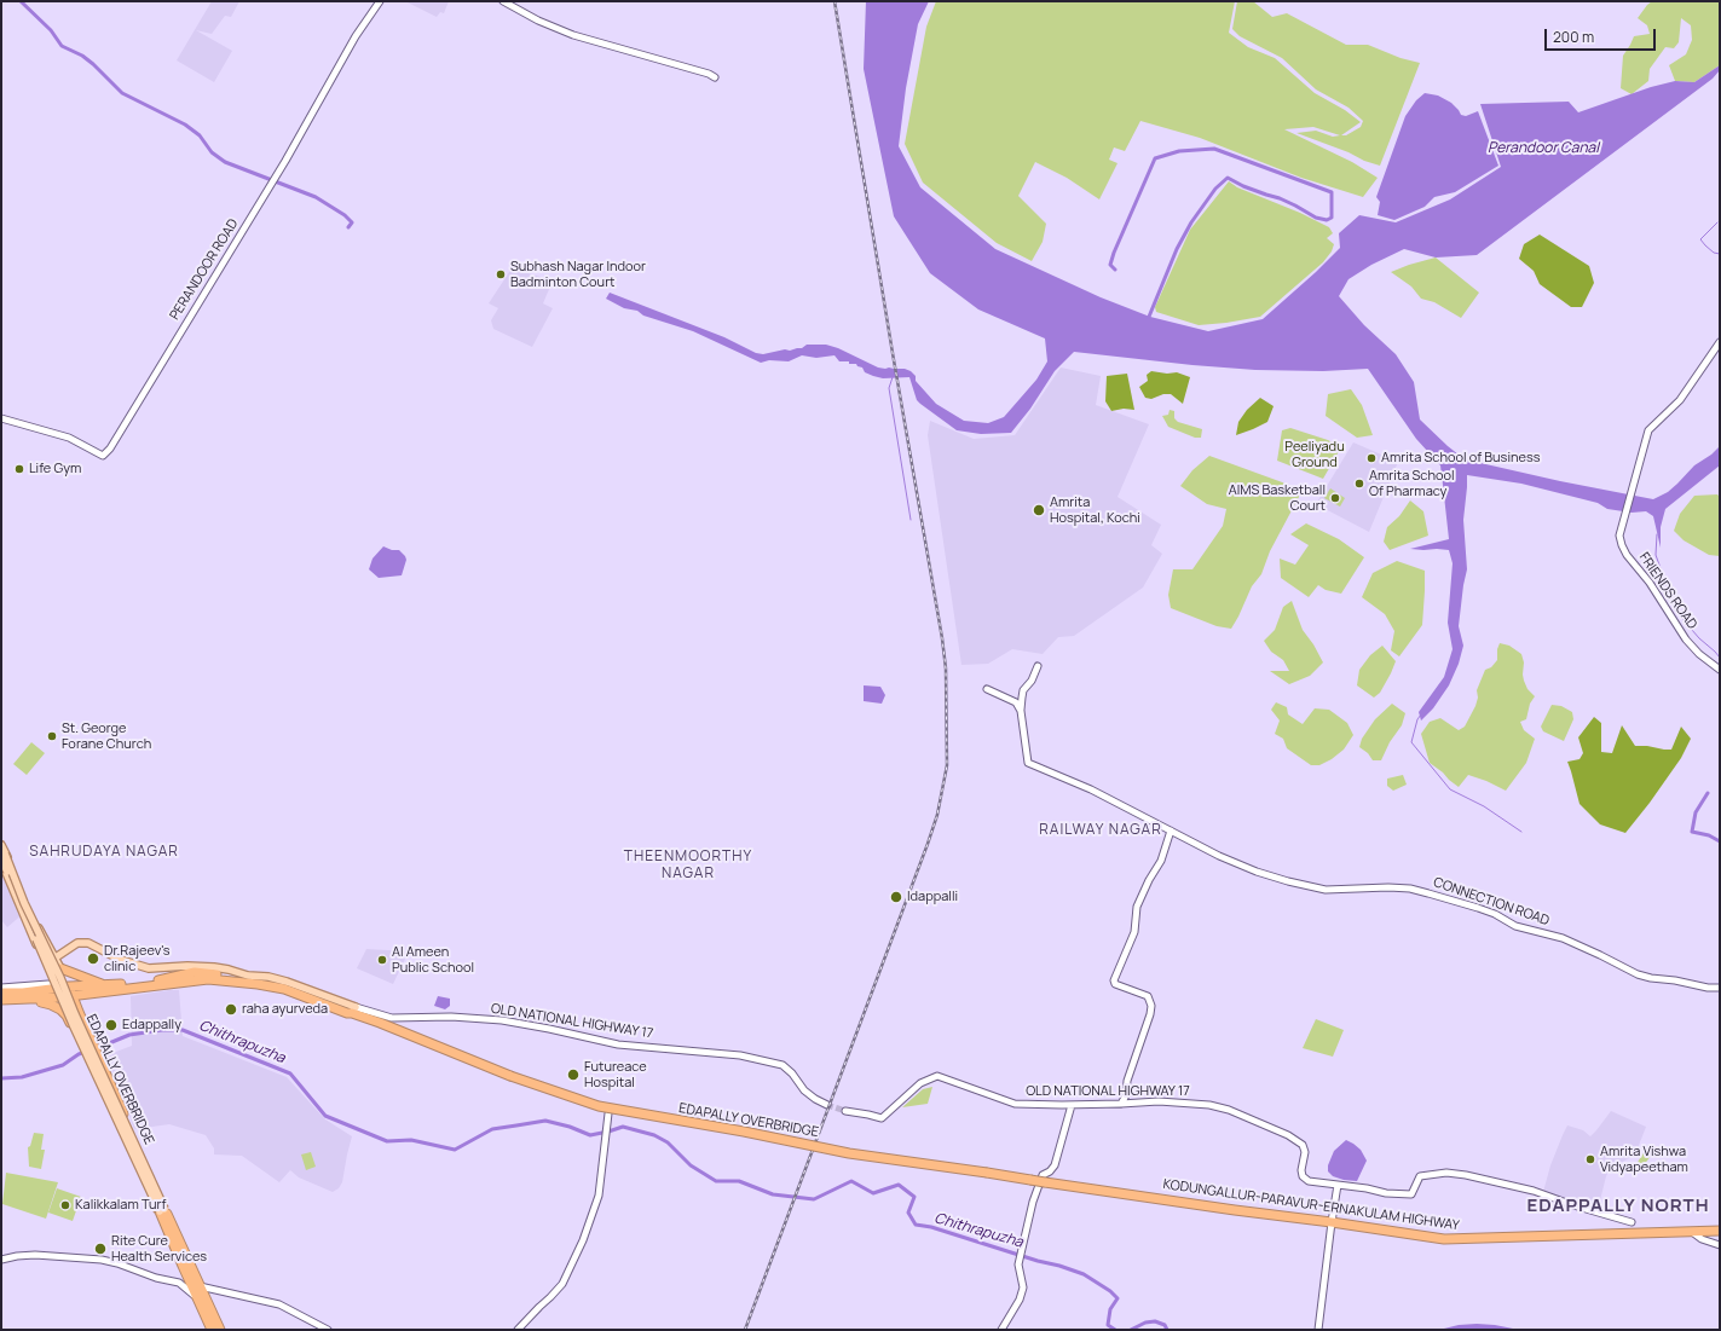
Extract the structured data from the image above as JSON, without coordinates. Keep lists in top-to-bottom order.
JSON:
{
  "streets": {
    "highway": ["EDAPALLY OVERBRIDGE", "KODUNGALLUR-PARAVUR-ERNAKULAM HIGHWAY"],
    "street": [
      "PERANDOOR ROAD",
      "FRIENDS ROAD",
      "CONNECTION ROAD",
      "OLD NATIONAL HIGHWAY 17"
    ]
  },
  "crossings": [
    ["OLD NATIONAL HIGHWAY 17", "EDAPALLY OVERBRIDGE"],
    ["EDAPALLY OVERBRIDGE", "KODUNGALLUR-PARAVUR-ERNAKULAM HIGHWAY"]
  ],
  "districts": [
    "RAILWAY NAGAR",
    "SAHRUDAYA NAGAR",
    "THEENMOORTHY NAGAR",
    "EDAPPALLY NORTH"
  ],
  "water": ["Perandoor Canal", "Chithrapuzha"],
  "parks": ["Peeliyadu Ground"],
  "places": [
    "Subhash Nagar Indoor Badminton Court",
    "Amrita School of Business",
    "Life Gym",
    "Amrita School Of Pharmacy",
    "AIMS Basketball Court",
    "Amrita Hospital, Kochi",
    "St. George Forane Church",
    "Idappalli",
    "Dr.Rajeev's clinic",
    "Al Ameen Public School",
    "raha ayurveda",
    "Edappally",
    "Futureace Hospital",
    "Amrita Vishwa Vidyapeetham",
    "Kalikkalam Turf",
    "Rite Cure Health Services"
  ],
  "scale_bar": "200 m"
}
